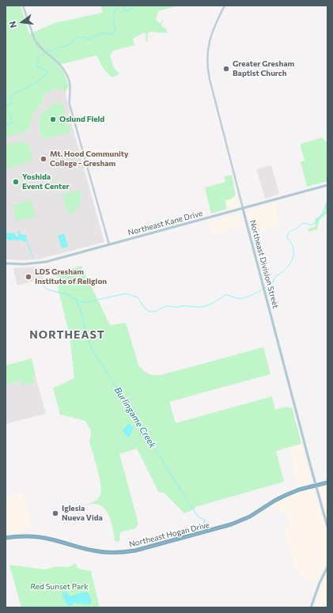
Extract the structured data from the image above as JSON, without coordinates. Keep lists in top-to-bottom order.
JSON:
{
  "streets": {
    "highway": ["Northeast Hogan Drive"],
    "main road": ["Northeast Kane Drive", "Northeast Division Street"]
  },
  "crossings": [
    ["Northeast Kane Drive", "Northeast Division Street"],
    ["Northeast Division Street", "Northeast Hogan Drive"]
  ],
  "districts": ["NORTHEAST"],
  "water": ["Burlingame Creek"],
  "parks": ["Red Sunset Park"],
  "places": [
    "Greater Gresham Baptist Church",
    "Oslund Field",
    "Mt. Hood Community College - Gresham",
    "Yoshida Event Center",
    "LDS Gresham Institute of Religion",
    "Iglesia Nueva Vida"
  ],
  "north": "left"
}
